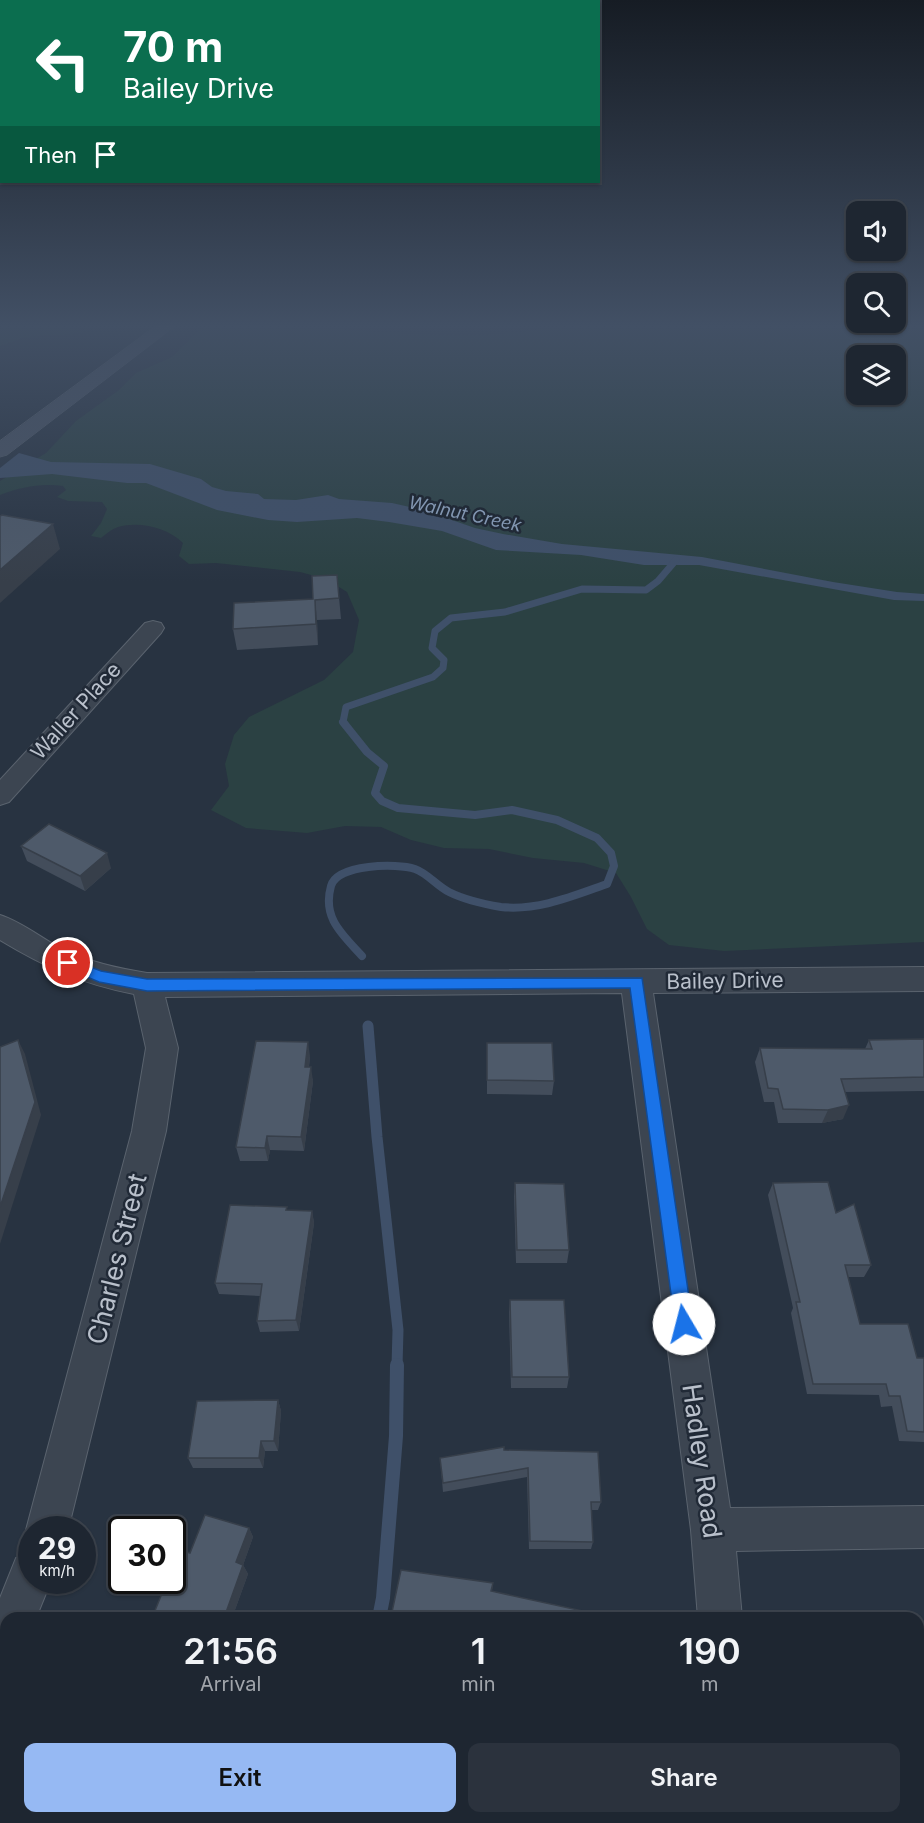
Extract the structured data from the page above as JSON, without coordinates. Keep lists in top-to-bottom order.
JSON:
{
  "streets": {
    "street": [
      "Waller Place",
      "Bailey Drive",
      "Charles Street",
      "Hadley Road"
    ]
  },
  "crossings": [
    ["Bailey Drive", "Charles Street"],
    ["Bailey Drive", "Hadley Road"]
  ],
  "water": ["Walnut Creek"],
  "page": {
    "turn": ["70 m", "Bailey Drive"],
    "then": "Then",
    "speed": "29 km/h",
    "limit": "30",
    "eta": [
      "21:56",
      "Arrival",
      "1",
      "min",
      "190",
      "m"
    ],
    "buttons": ["Exit", "Share"]
  }
}
